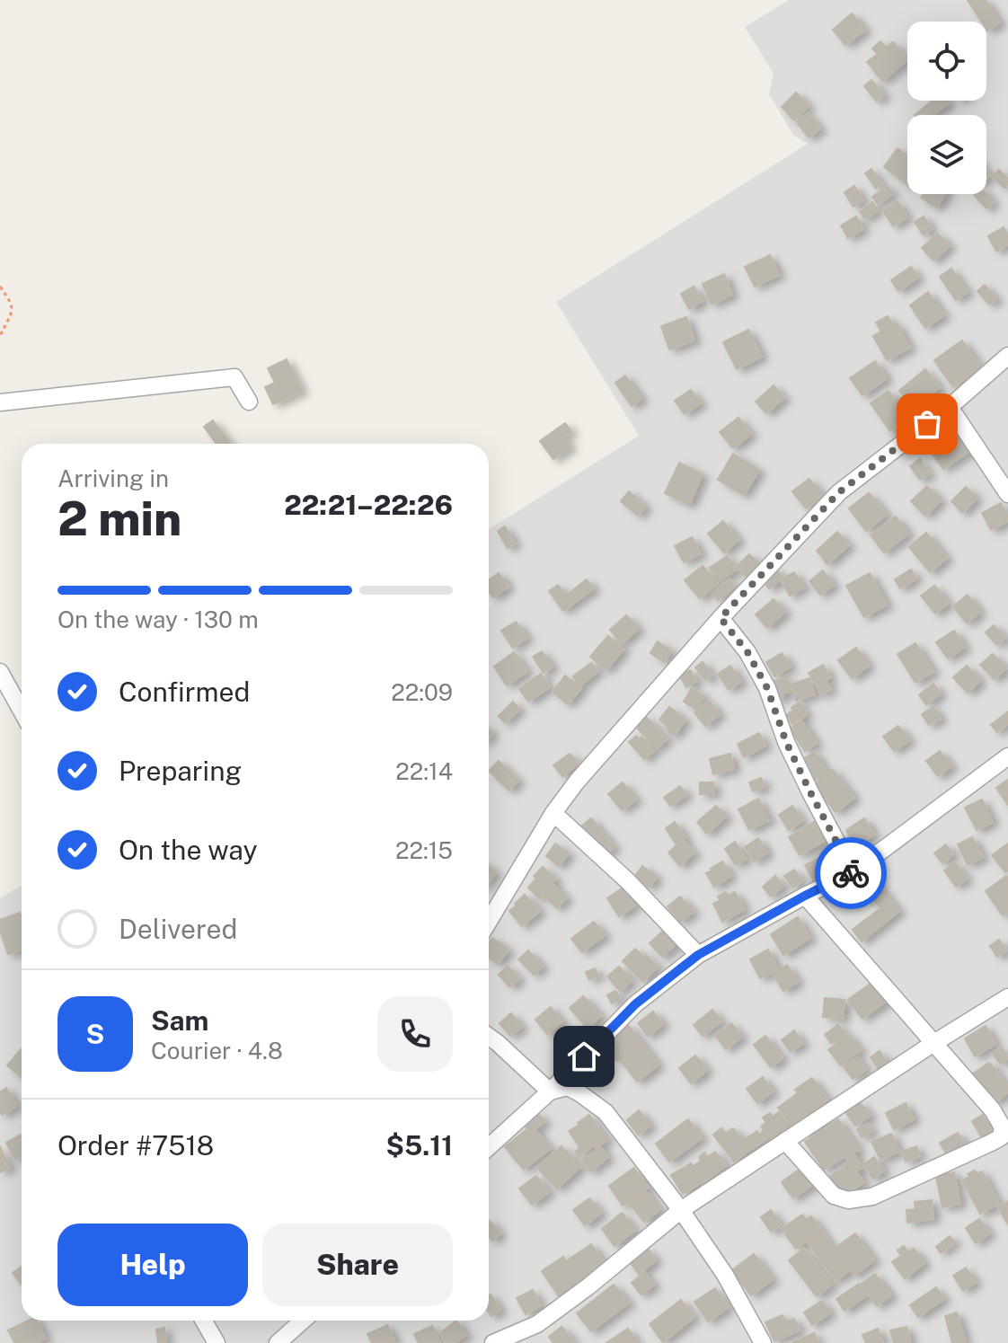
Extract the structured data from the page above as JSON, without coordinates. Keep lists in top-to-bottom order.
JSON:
{
  "page": {
    "heading": ["2 min", "Arriving in", "22:21–22:26"],
    "panel": [
      "Sam",
      "Courier · 4.8",
      "Order #7518",
      "$5.11"
    ],
    "bar": "On the way · 130 m",
    "list": [
      ["Confirmed", "22:09"],
      ["Preparing", "22:14"],
      ["On the way", "22:15"],
      "Delivered"
    ],
    "round": "S",
    "buttons": ["Help", "Share"]
  }
}
